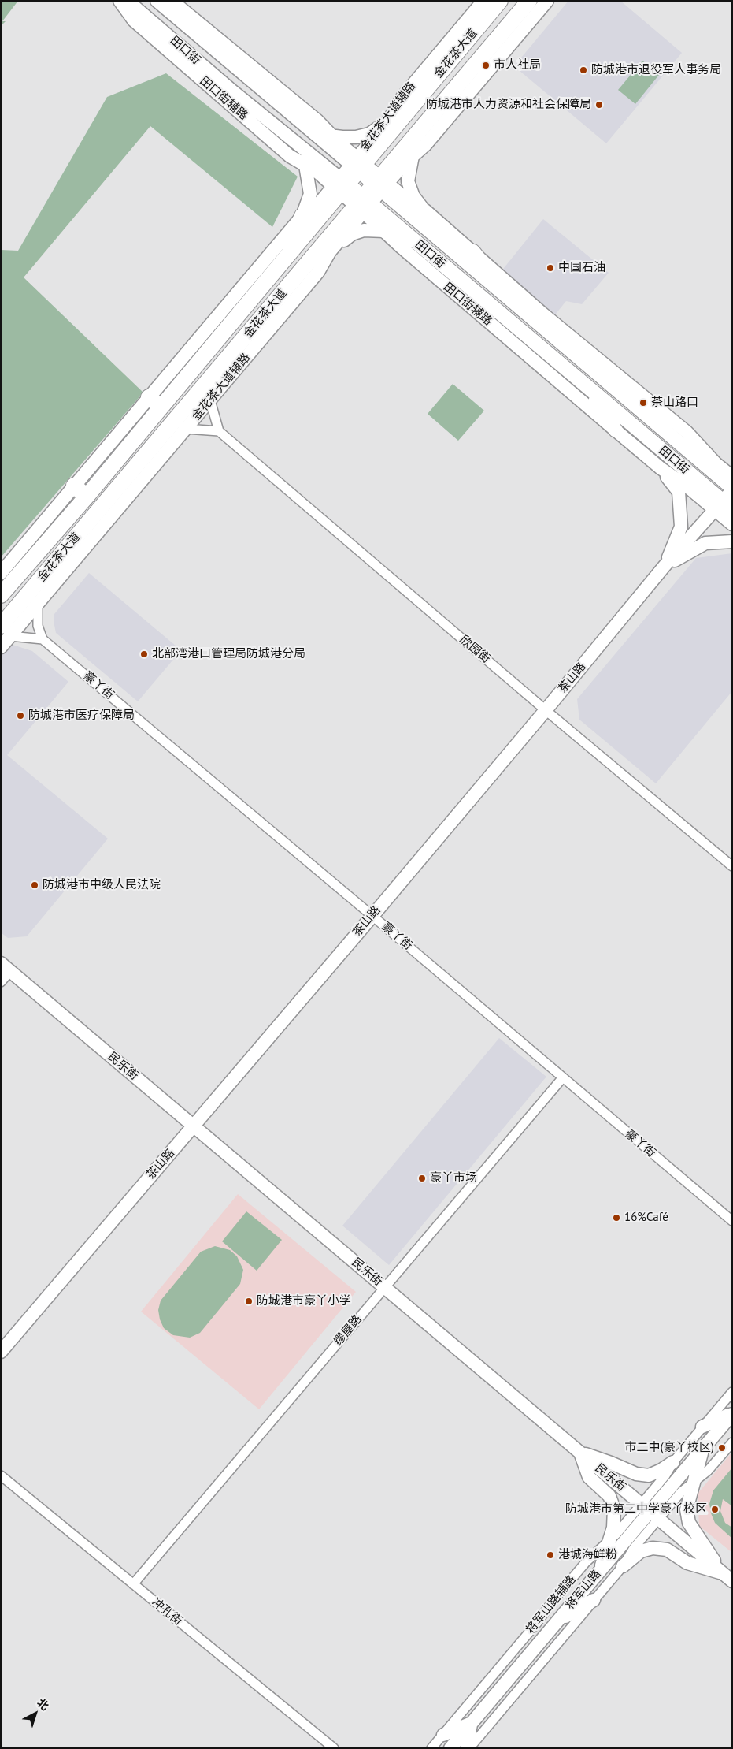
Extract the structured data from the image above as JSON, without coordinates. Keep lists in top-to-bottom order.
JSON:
{
  "streets": {
    "highway": ["金花茶大道"],
    "main road": ["田口街"],
    "street": [
      "田口街辅路",
      "金花茶大道辅路",
      "欣园街",
      "茶山路",
      "豪丫街",
      "民乐街",
      "缪屋路",
      "将军山路",
      "将军山路辅路",
      "冲孔街"
    ]
  },
  "crossings": [
    ["田口街", "金花茶大道"],
    ["田口街", "田口街辅路"],
    ["田口街", "金花茶大道辅路"],
    ["田口街", "茶山路"],
    ["金花茶大道", "田口街辅路"],
    ["金花茶大道", "金花茶大道辅路"],
    ["田口街辅路", "金花茶大道辅路"],
    ["田口街辅路", "茶山路"],
    ["欣园街", "茶山路"],
    ["茶山路", "豪丫街"],
    ["茶山路", "民乐街"],
    ["豪丫街", "缪屋路"],
    ["民乐街", "缪屋路"],
    ["民乐街", "将军山路"],
    ["民乐街", "将军山路辅路"],
    ["缪屋路", "冲孔街"],
    ["将军山路", "将军山路辅路"]
  ],
  "places": [
    "市人社局",
    "防城港市退役军人事务局",
    "防城港市人力资源和社会保障局",
    "中国石油",
    "茶山路口",
    "北部湾港口管理局防城港分局",
    "防城港市医疗保障局",
    "防城港市中级人民法院",
    "豪丫市场",
    "16%Café",
    "防城港市豪丫小学",
    "市二中(豪丫校区)",
    "防城港市第二中学豪丫校区",
    "港城海鲜粉"
  ],
  "north": "top right"
}
